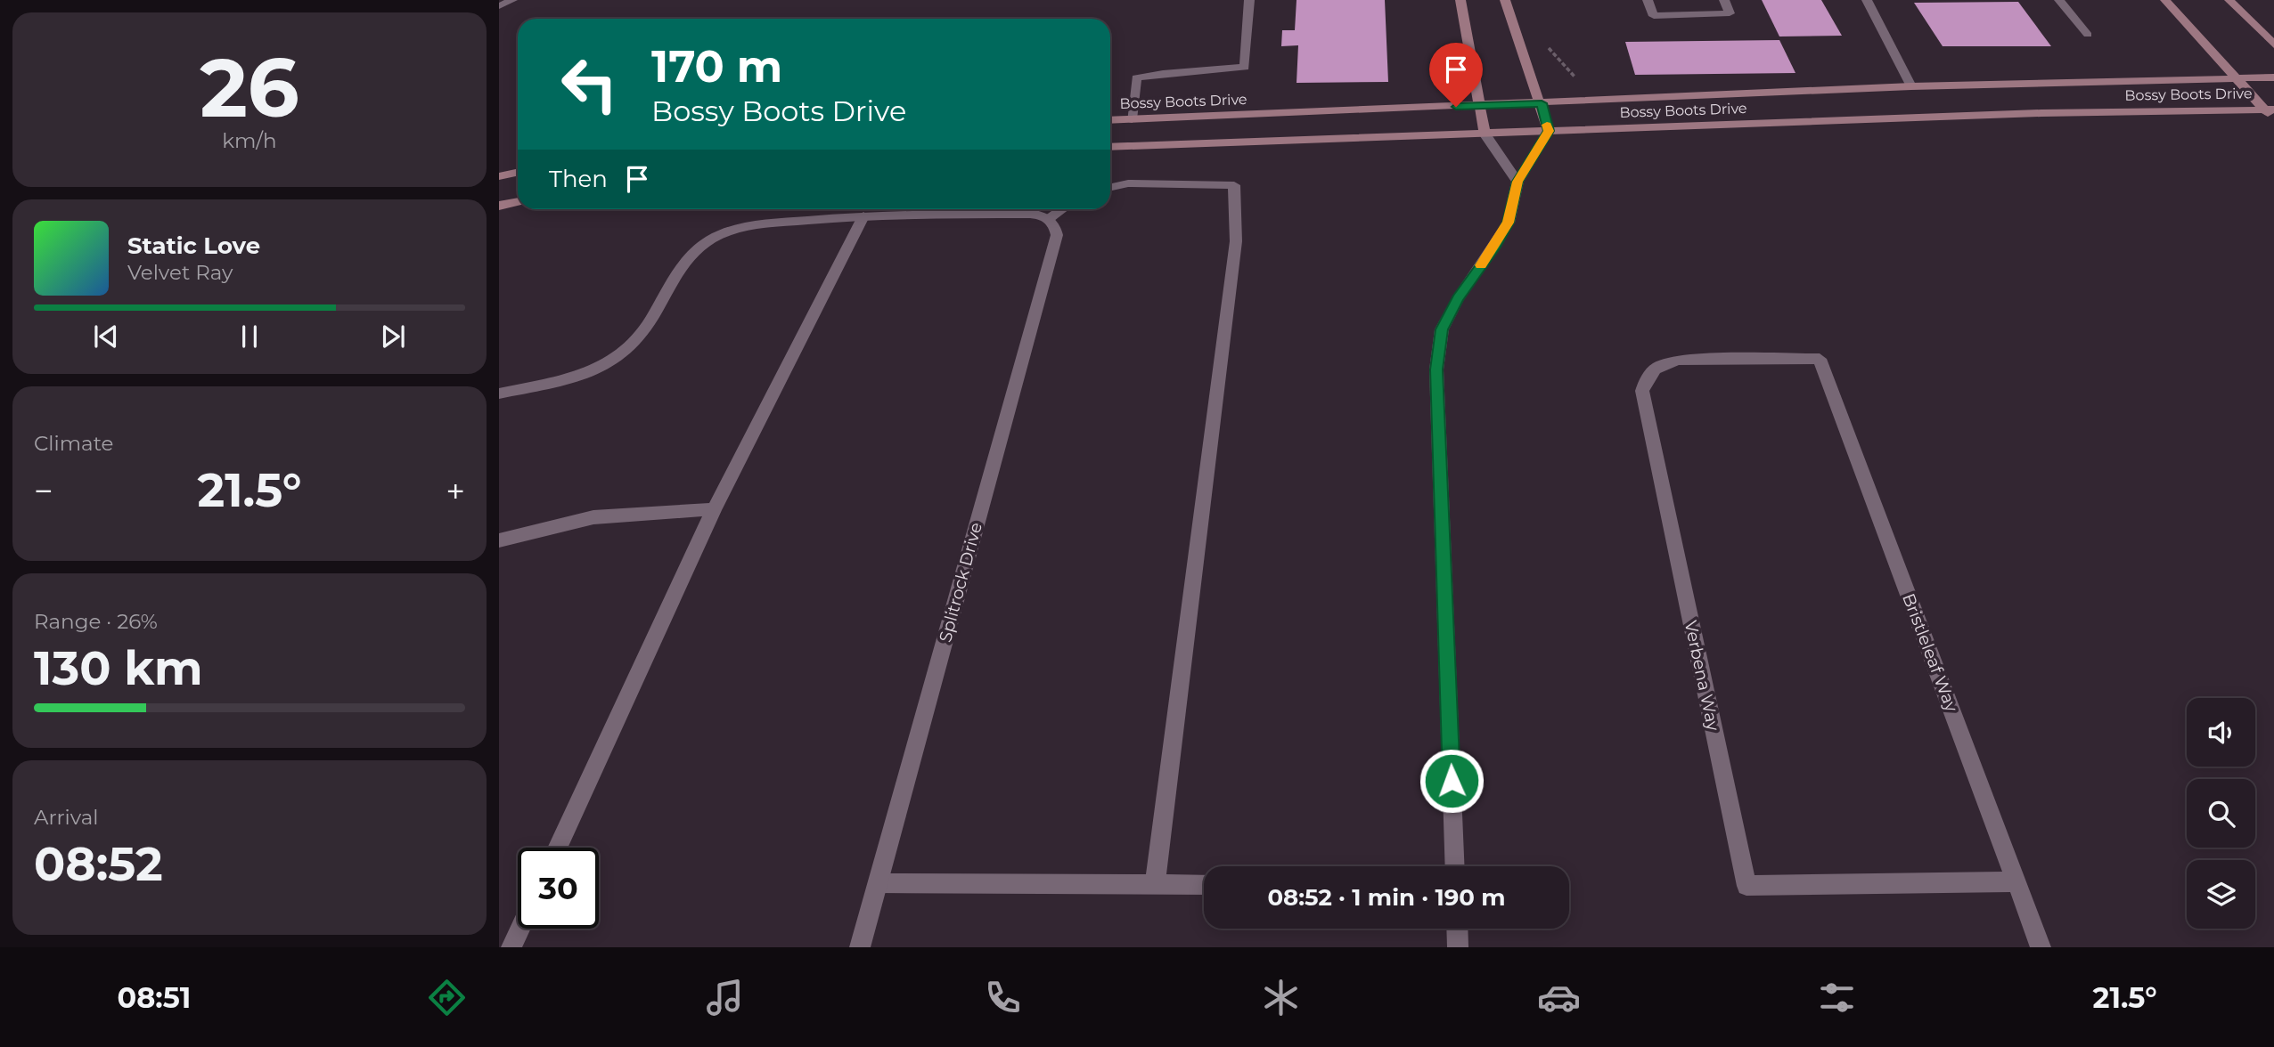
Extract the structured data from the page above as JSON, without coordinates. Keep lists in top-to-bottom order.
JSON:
{
  "streets": {
    "street": [
      "Bossy Boots Drive",
      "Splitrock Drive",
      "Bristleleaf Way",
      "Verbena Way"
    ]
  },
  "crossings": [
    ["Bristleleaf Way", "Verbena Way"]
  ],
  "page": {
    "tile": [
      ["26", "km/h"],
      "Climate",
      ["Range · 26%", "130 km"],
      ["Arrival", "08:52"]
    ],
    "turn": ["170 m", "Bossy Boots Drive"],
    "then": "Then",
    "song": ["Static Love", "Velvet Ray"],
    "heat": ["−", "21.5°", "+"],
    "limit": "30",
    "trip": "08:52 · 1 min · 190 m",
    "tabs": ["08:51", "21.5°"]
  }
}
